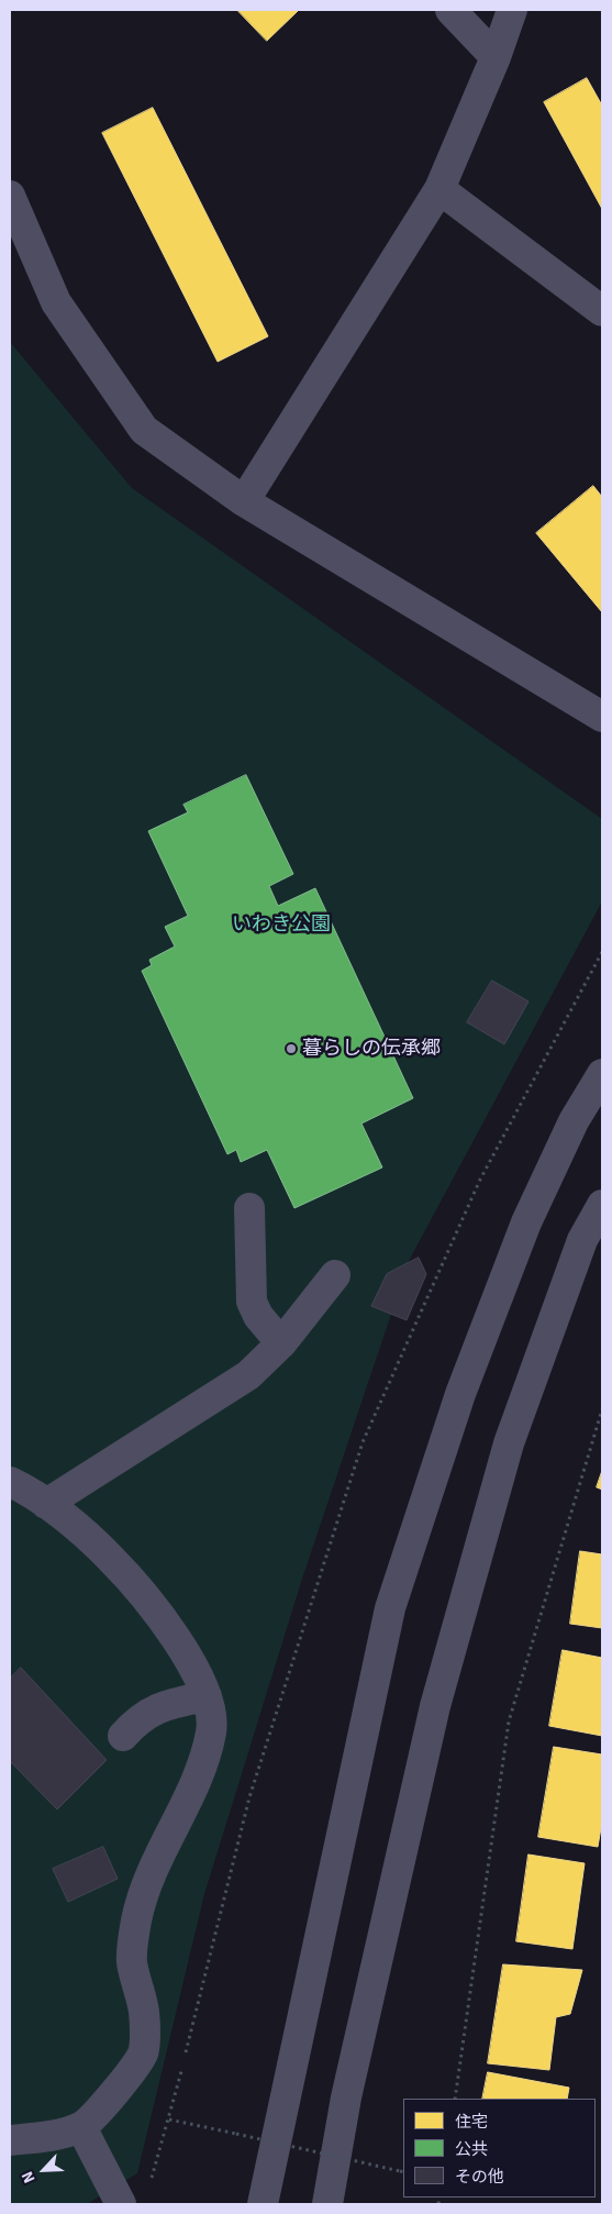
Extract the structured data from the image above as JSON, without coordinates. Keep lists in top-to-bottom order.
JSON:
{
  "parks": ["いわき公園"],
  "places": ["暮らしの伝承郷"],
  "legend": ["住宅", "公共", "その他"],
  "north": "bottom left"
}
